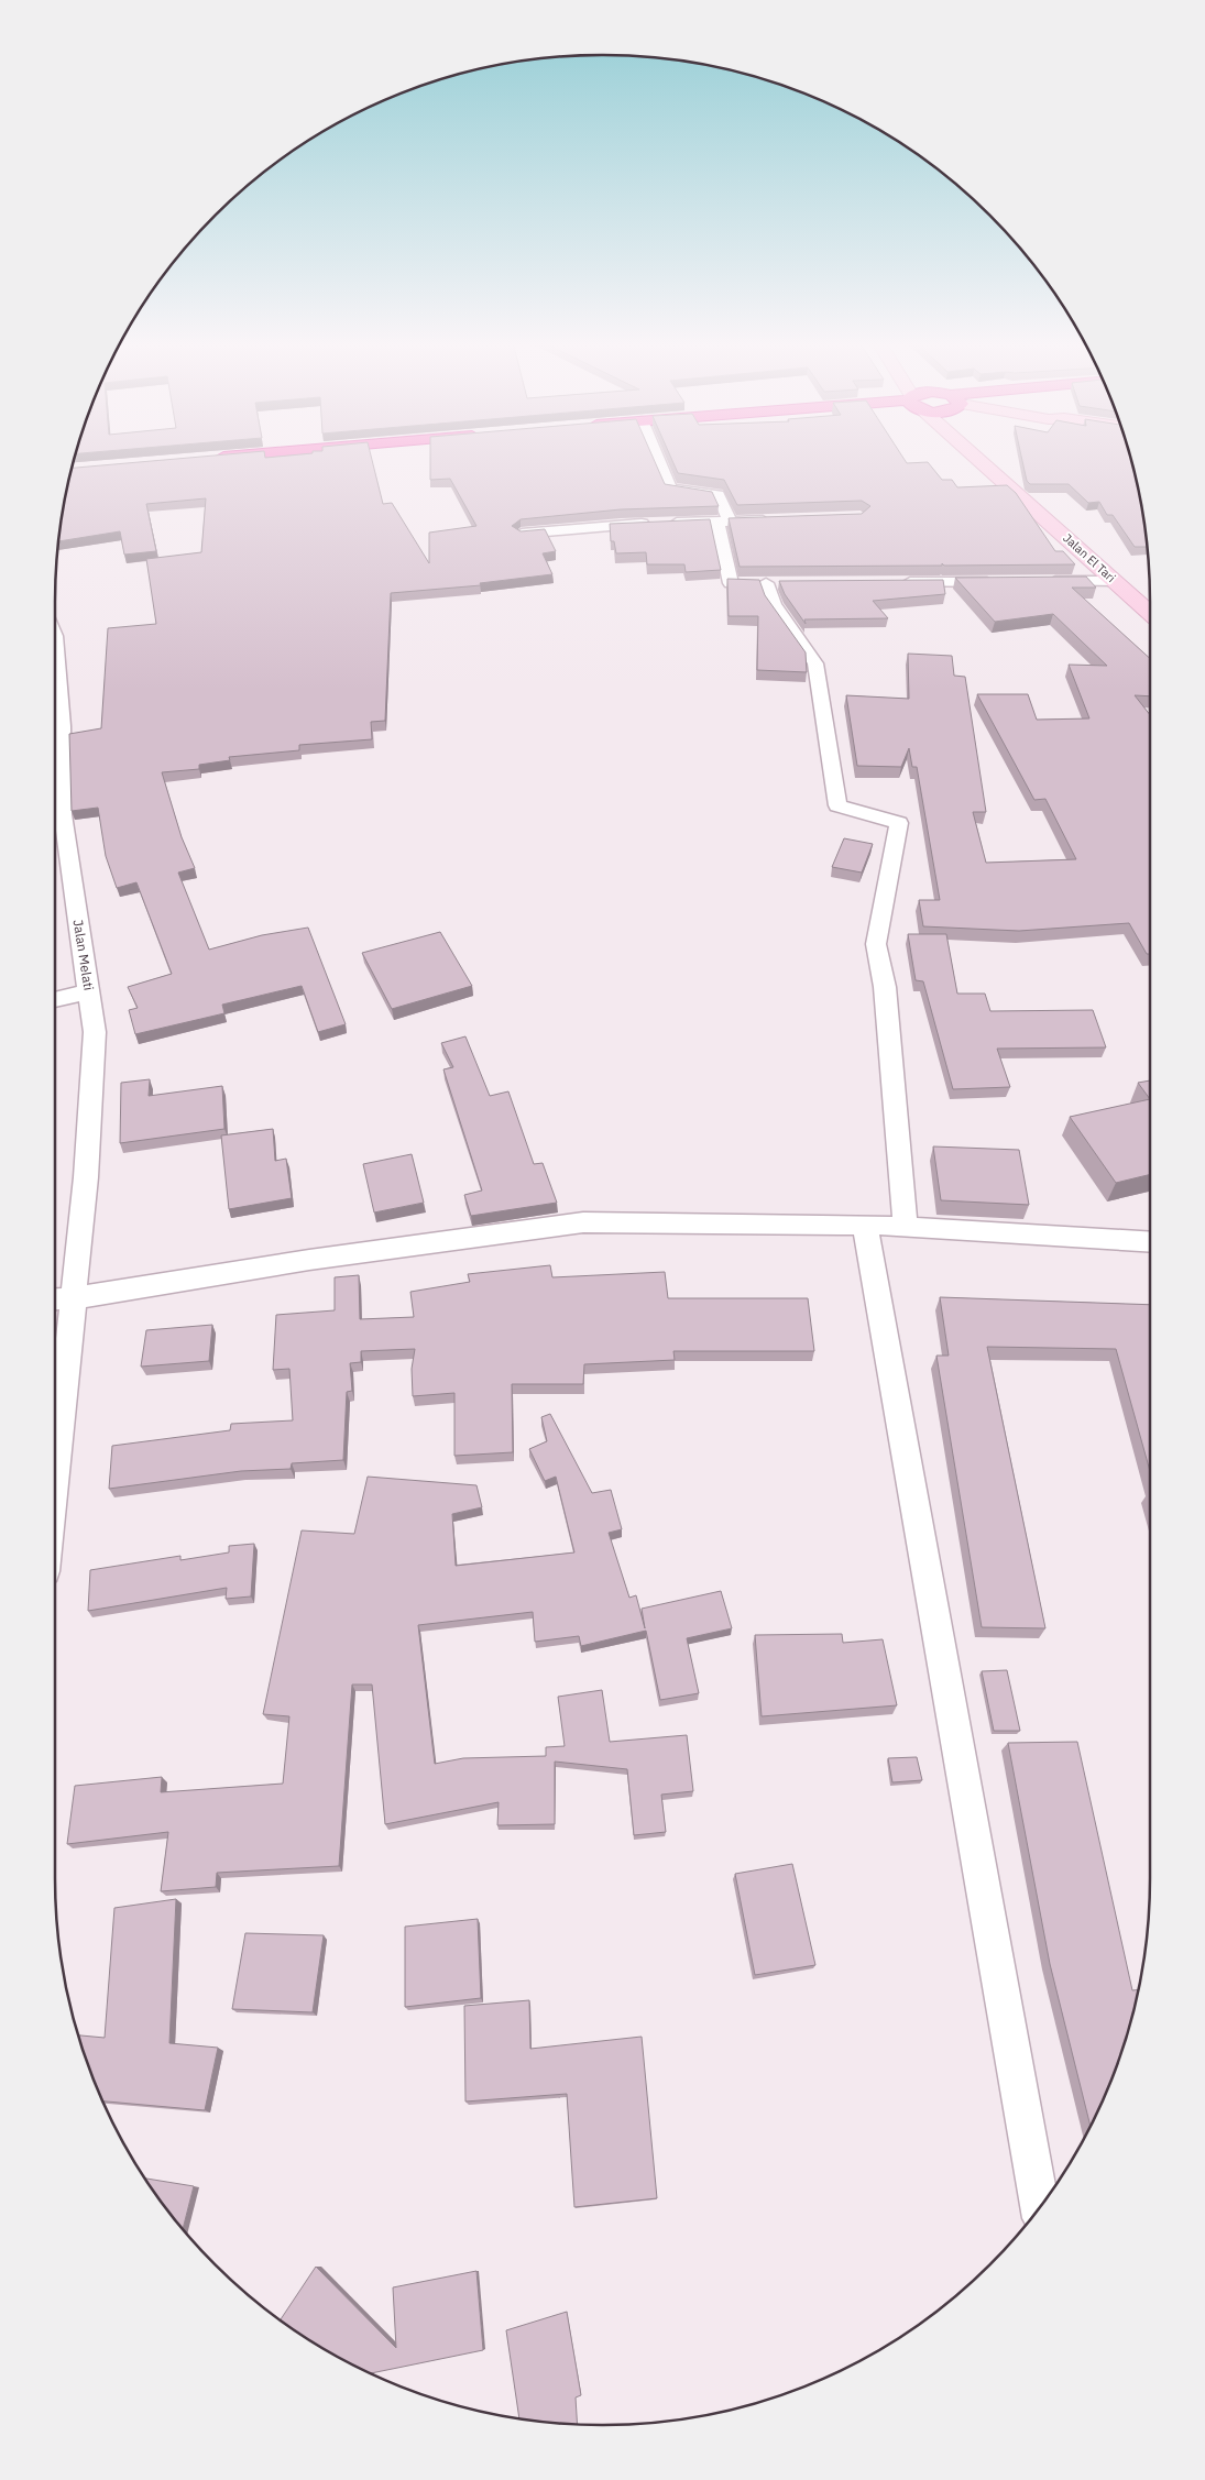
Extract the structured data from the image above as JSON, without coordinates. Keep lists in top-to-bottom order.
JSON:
{
  "streets": {
    "street": ["Jalan El Tari", "Jalan Melati"]
  }
}
